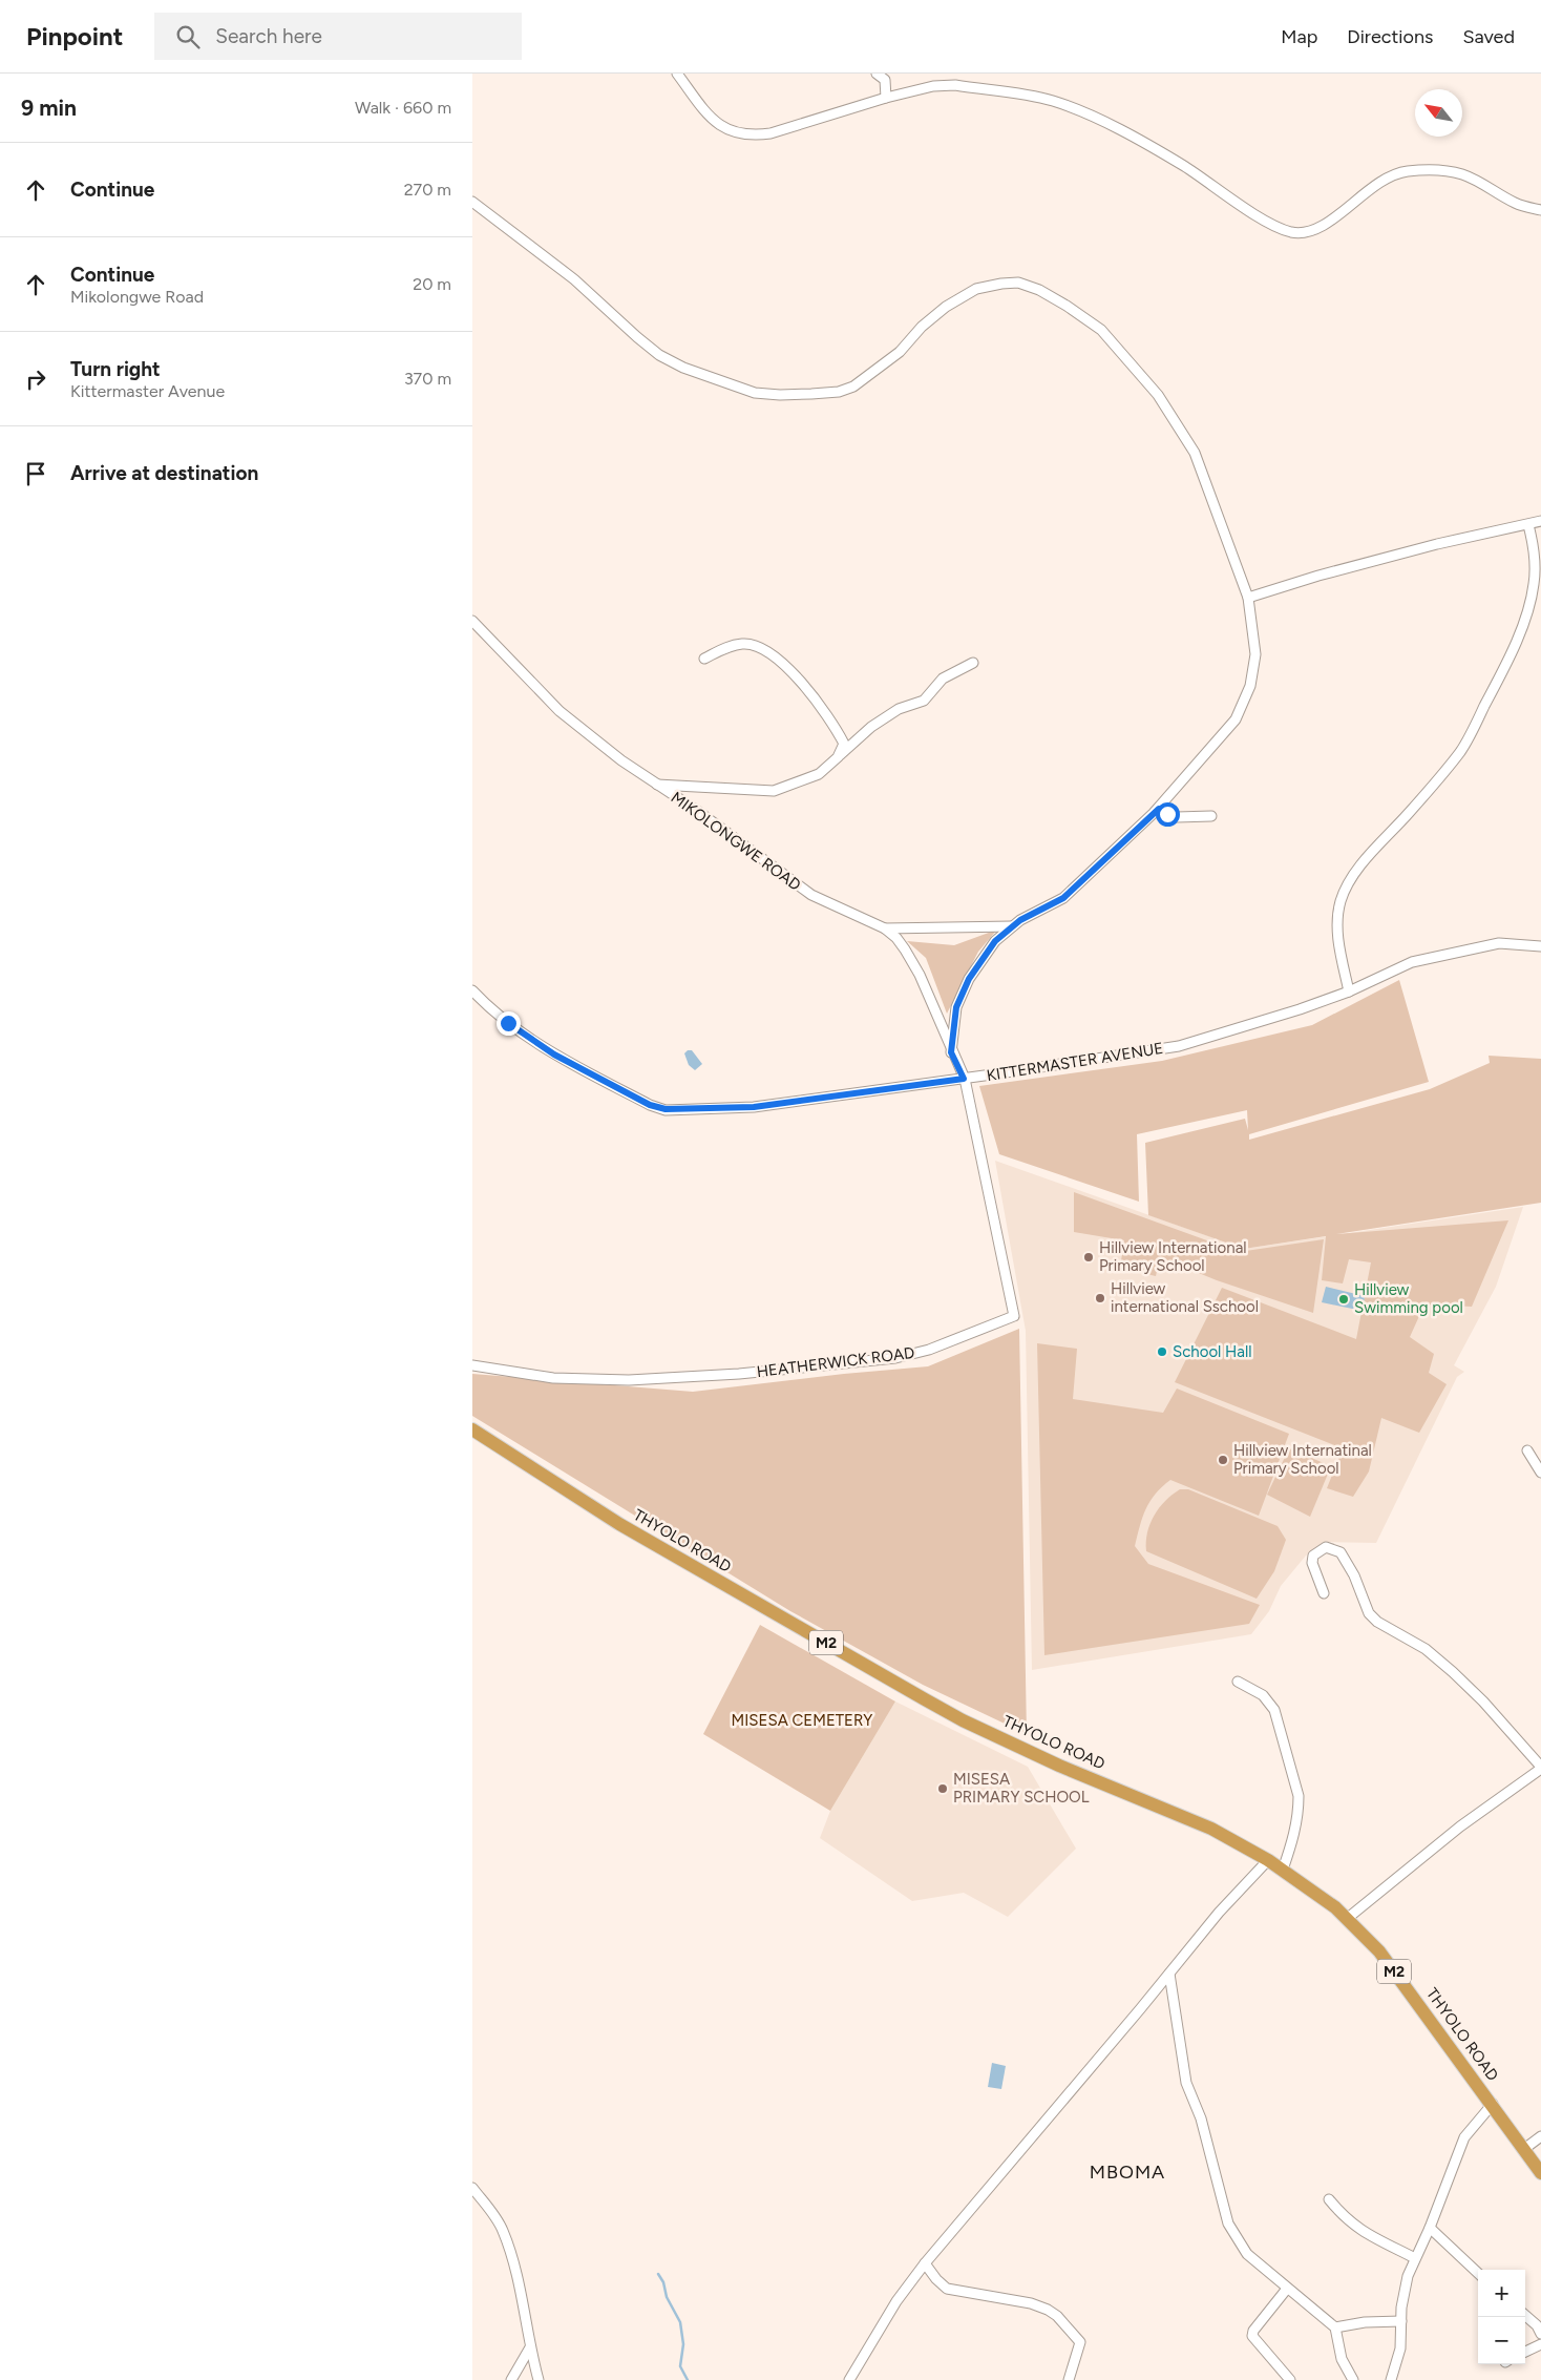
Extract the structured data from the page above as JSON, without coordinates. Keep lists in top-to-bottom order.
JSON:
{
  "streets": {
    "highway": ["THYOLO ROAD", "M2"],
    "street": ["MIKOLONGWE ROAD", "KITTERMASTER AVENUE", "HEATHERWICK ROAD"]
  },
  "crossings": [
    ["MIKOLONGWE ROAD", "KITTERMASTER AVENUE"],
    ["MIKOLONGWE ROAD", "HEATHERWICK ROAD"],
    ["KITTERMASTER AVENUE", "HEATHERWICK ROAD"]
  ],
  "districts": ["MBOMA"],
  "parks": ["MISESA CEMETERY"],
  "places": [
    "Hillview International Primary School",
    "Hillview international Sschool",
    "Hillview Swimming pool",
    "School Hall",
    "Hillview Internatinal Primary School",
    "MISESA PRIMARY SCHOOL"
  ],
  "north": "top left",
  "page": {
    "header": "Pinpoint",
    "search": "Search here",
    "nav": ["Map", "Directions", "Saved"],
    "heading": ["9 min", "Walk · 660 m"],
    "list": [
      ["Continue", "270 m"],
      ["Continue", "Mikolongwe Road", "20 m"],
      ["Turn right", "Kittermaster Avenue", "370 m"],
      "Arrive at destination"
    ],
    "map_buttons": ["+", "−"]
  }
}
